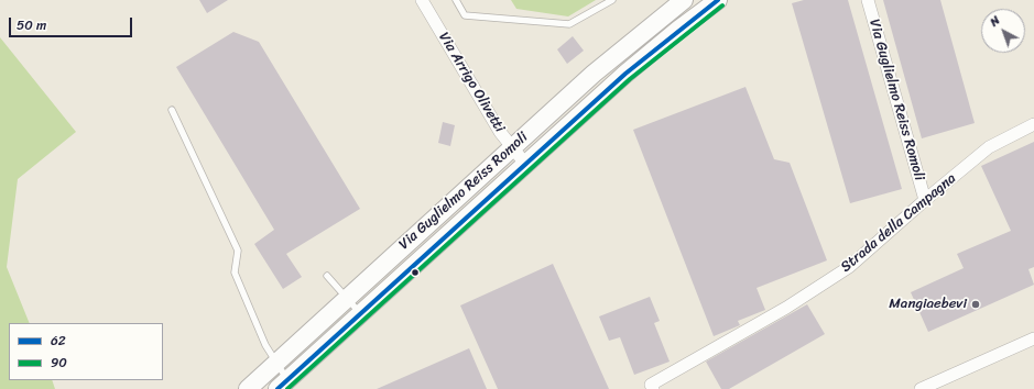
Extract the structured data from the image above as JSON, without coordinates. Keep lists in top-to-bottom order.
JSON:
{
  "streets": {
    "main road": ["Via Guglielmo Reiss Romoli"],
    "street": ["Via Arrigo Olivetti", "Strada della Campagna"]
  },
  "crossings": [
    ["Via Arrigo Olivetti", "Via Guglielmo Reiss Romoli"],
    ["Via Guglielmo Reiss Romoli", "Strada della Campagna"]
  ],
  "places": ["Mangiaebevi"],
  "lines": ["transit line 62", "transit line 90"],
  "legend": ["62", "90"],
  "scale_bar": "50 m",
  "north": "top left"
}
